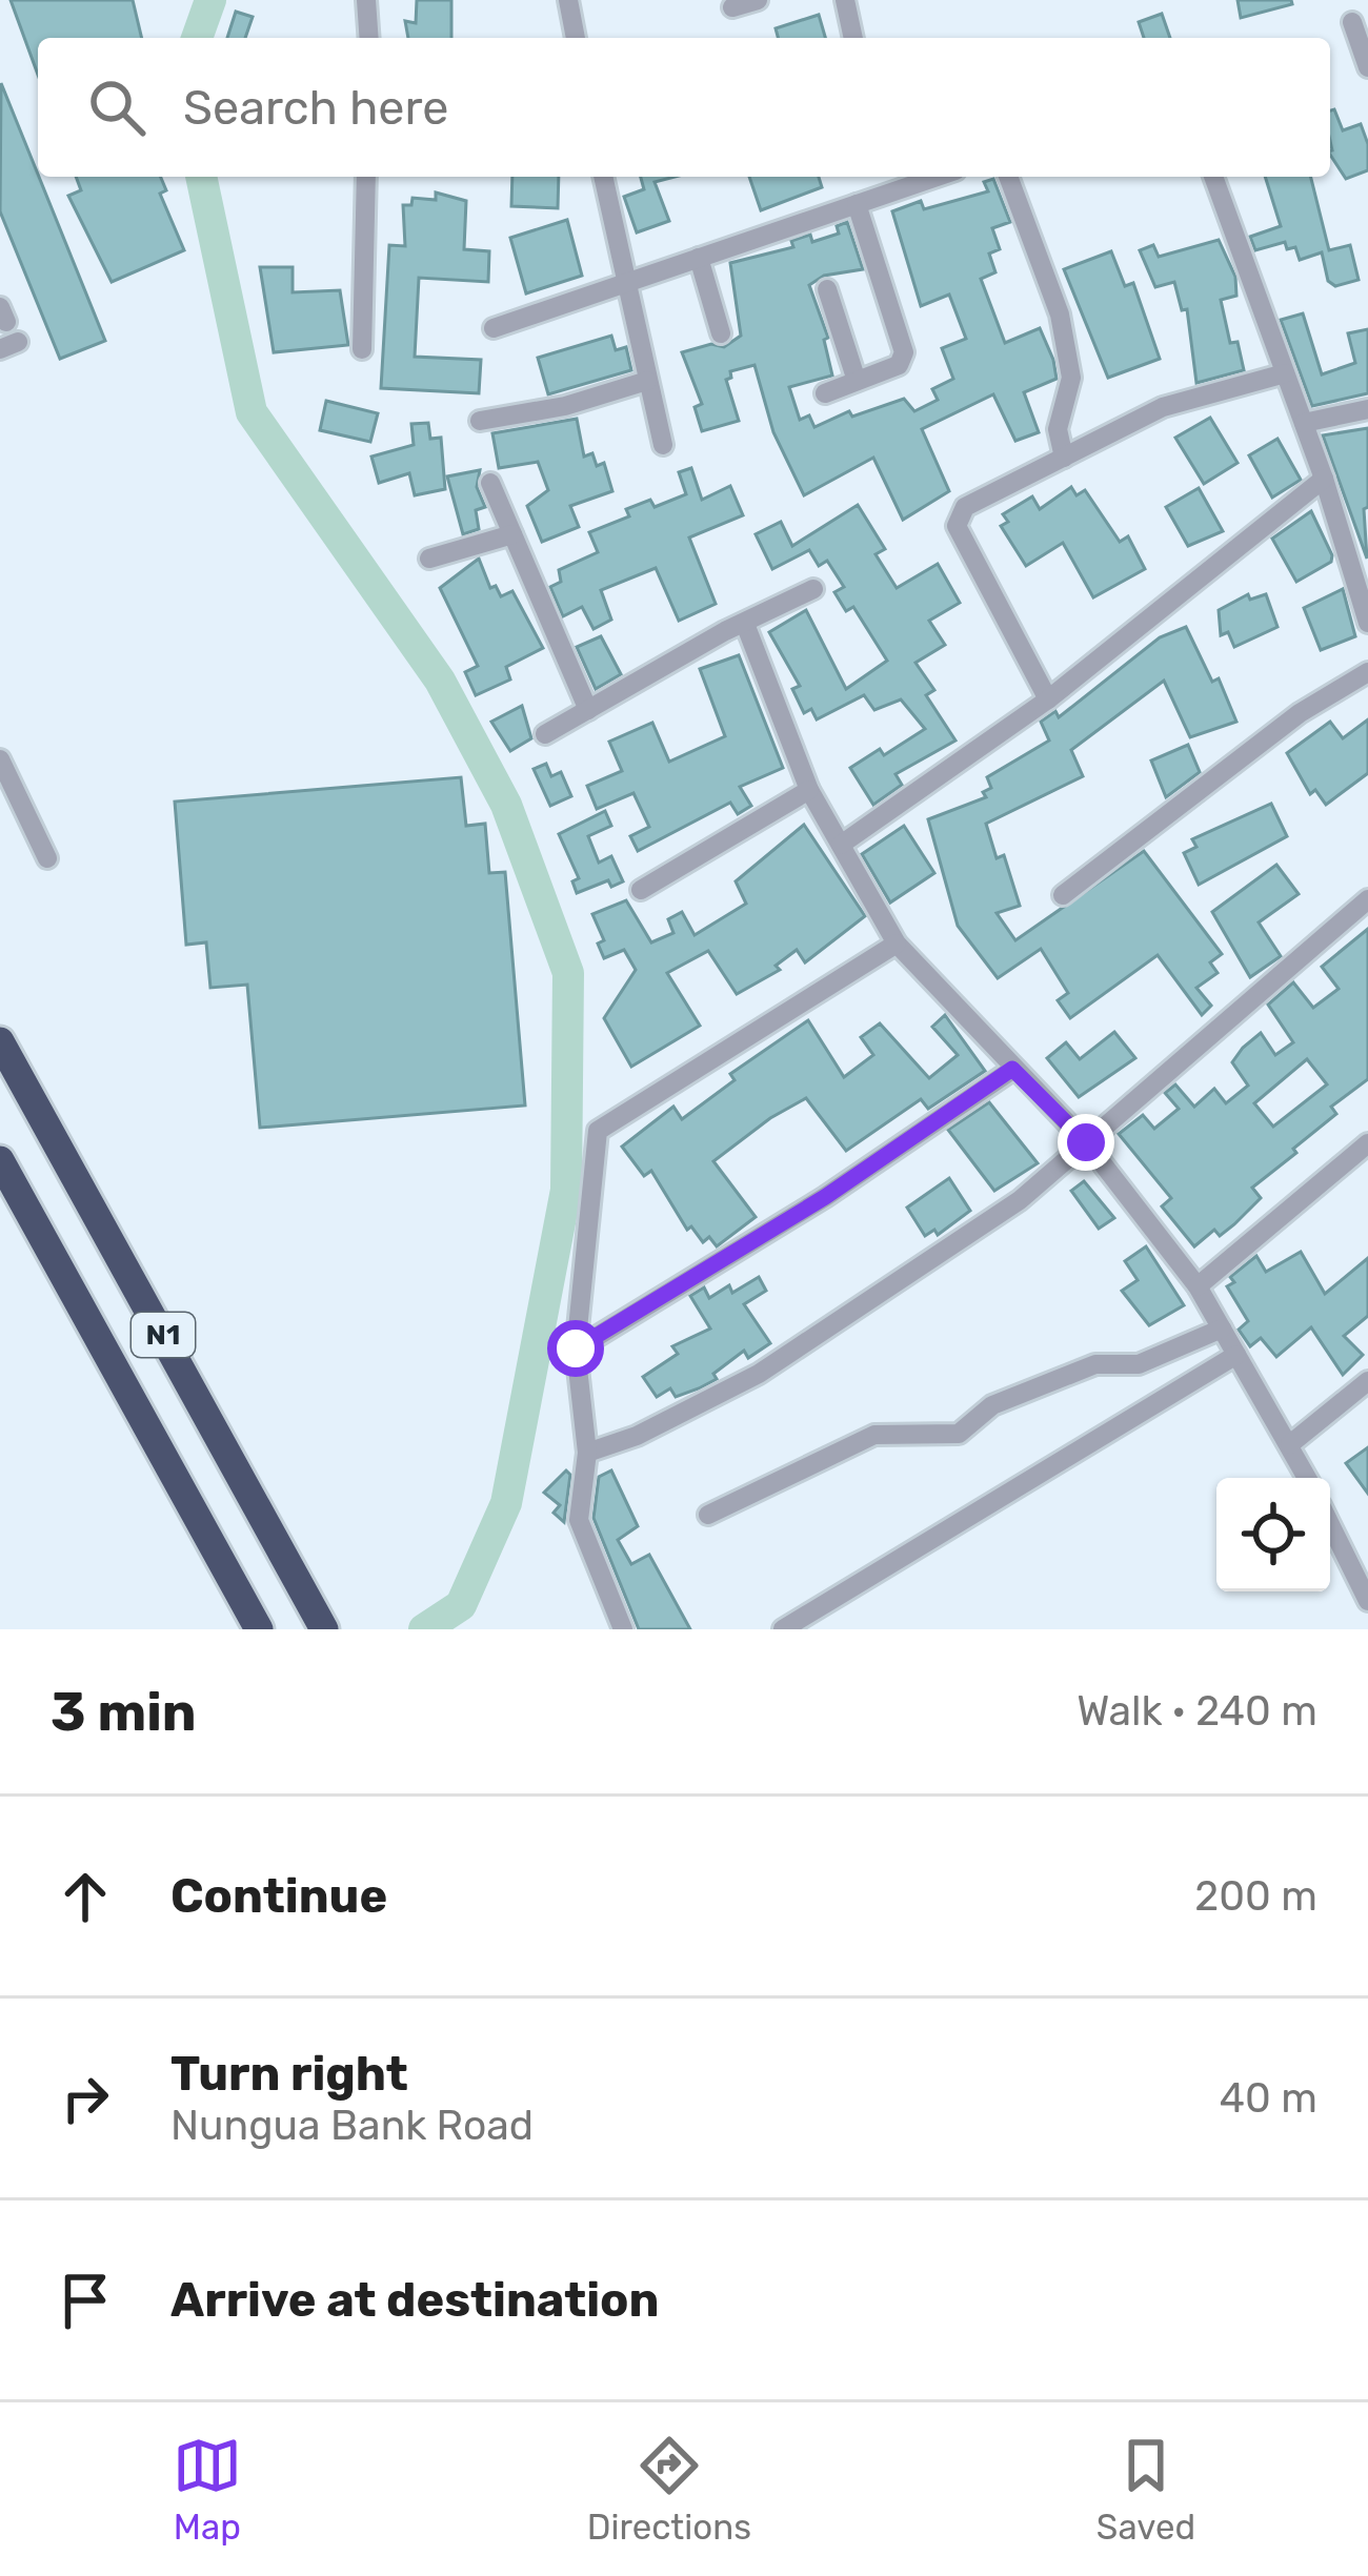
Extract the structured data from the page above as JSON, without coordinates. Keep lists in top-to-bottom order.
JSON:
{
  "streets": {
    "highway": ["N1"]
  },
  "page": {
    "search": "Search here",
    "heading": ["3 min", "Walk · 240 m"],
    "list": [
      ["Continue", "200 m"],
      ["Turn right", "Nungua Bank Road", "40 m"],
      "Arrive at destination"
    ],
    "nav": ["Map", "Directions", "Saved"]
  }
}
